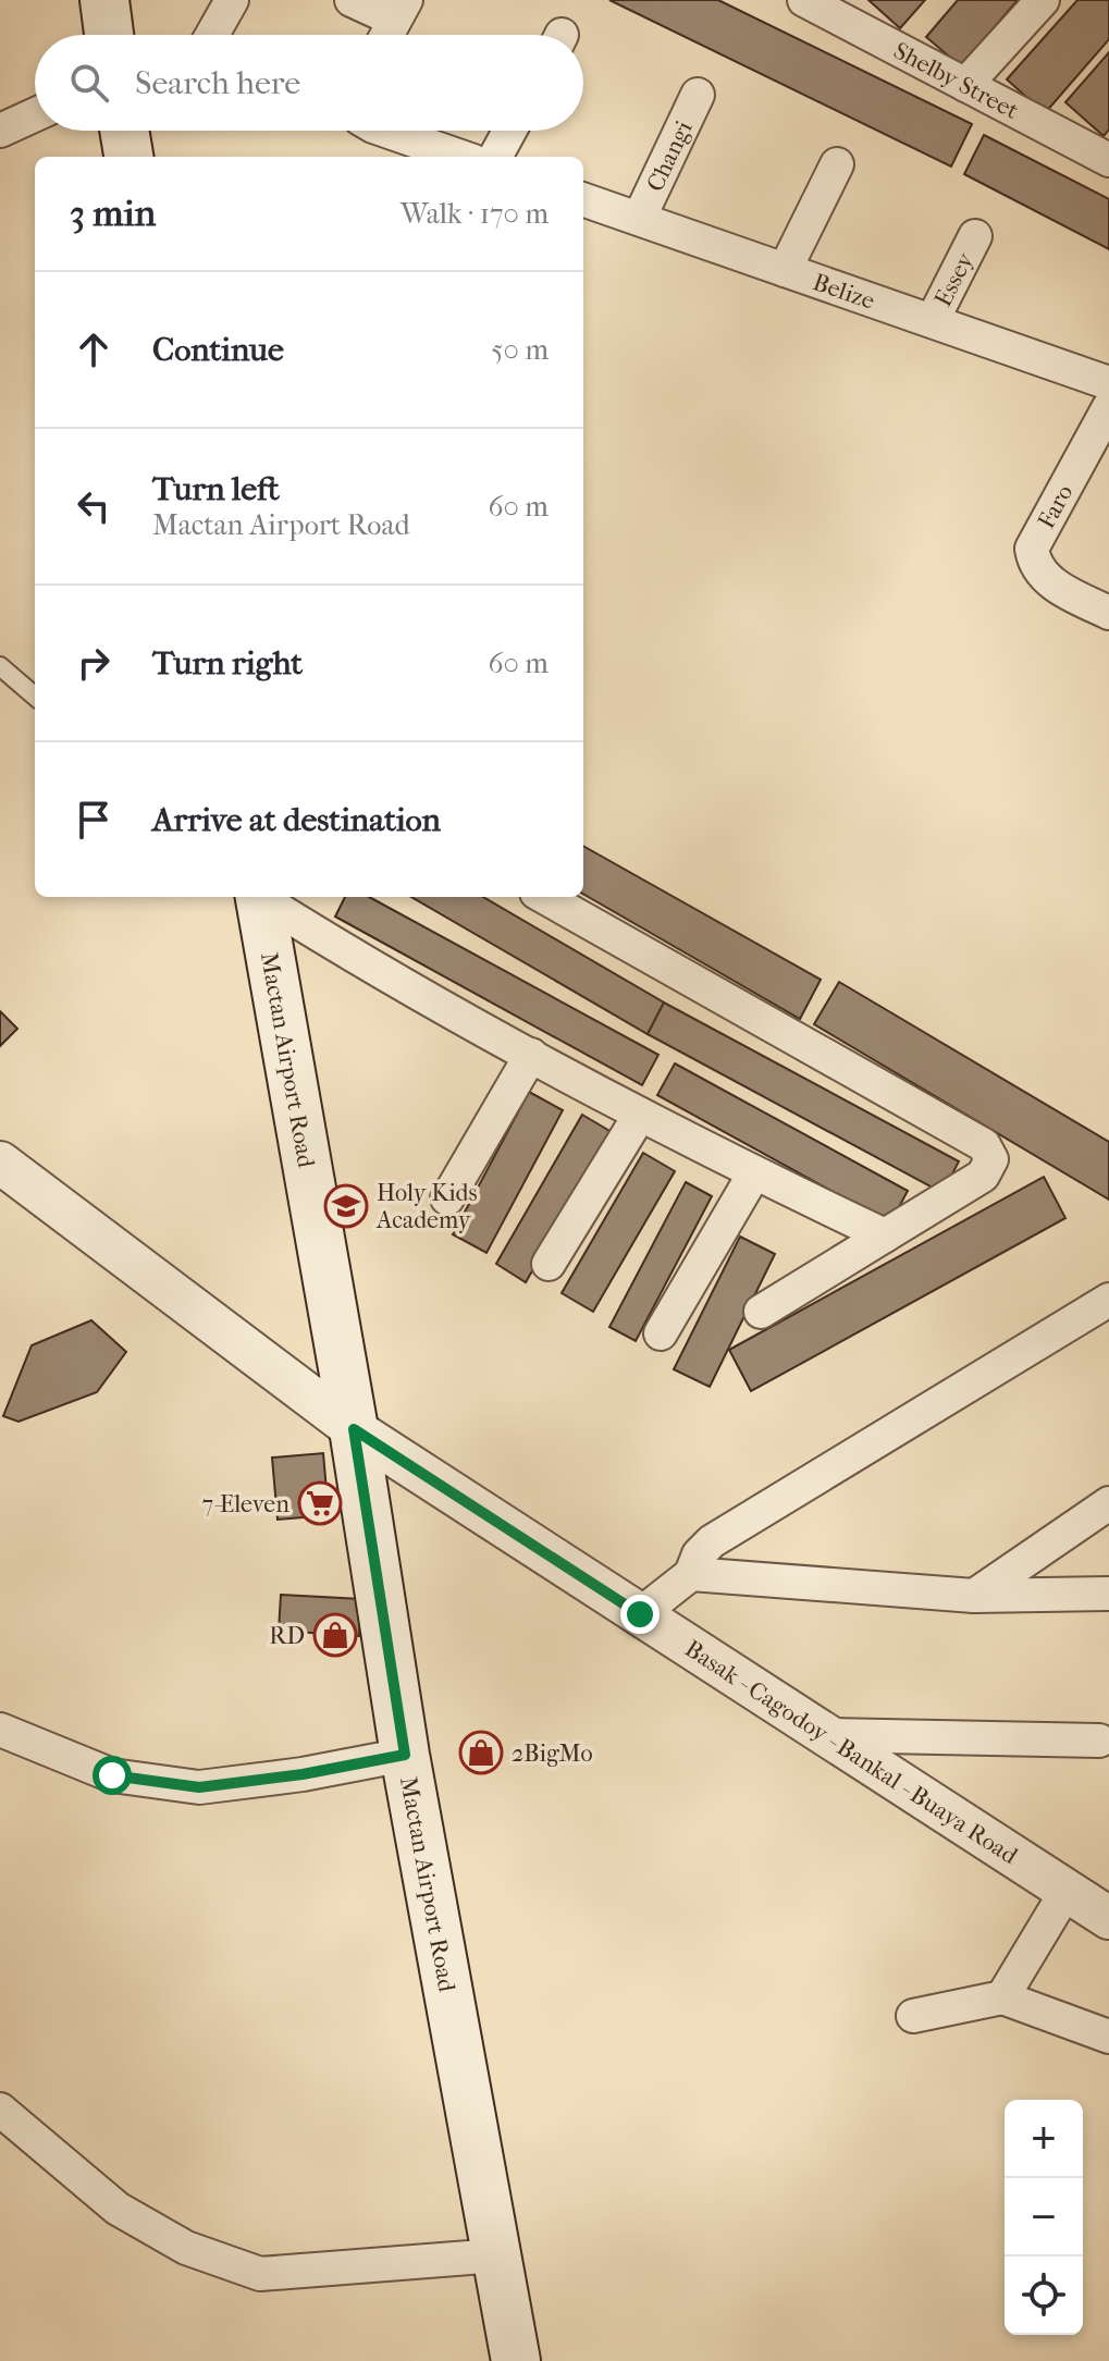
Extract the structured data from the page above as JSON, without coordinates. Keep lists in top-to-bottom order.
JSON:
{
  "streets": {
    "main road": ["Mactan Airport Road"],
    "street": [
      "Shelby Street",
      "Changi",
      "Essey",
      "Belize",
      "Faro",
      "Basak - Cagodoy - Bankal - Buaya Road"
    ]
  },
  "crossings": [
    ["Changi", "Belize"],
    ["Essey", "Belize"],
    ["Mactan Airport Road", "Basak - Cagodoy - Bankal - Buaya Road"]
  ],
  "places": {
    "school or university": ["Holy Kids Academy"],
    "supermarket": ["7-Eleven"],
    "shop": ["RD", "2BigMo"]
  },
  "page": {
    "search": "Search here",
    "heading": ["3 min", "Walk · 170 m"],
    "list": [
      ["Continue", "50 m"],
      ["Turn left", "Mactan Airport Road", "60 m"],
      ["Turn right", "60 m"],
      "Arrive at destination"
    ],
    "map_buttons": ["+", "−"]
  }
}
